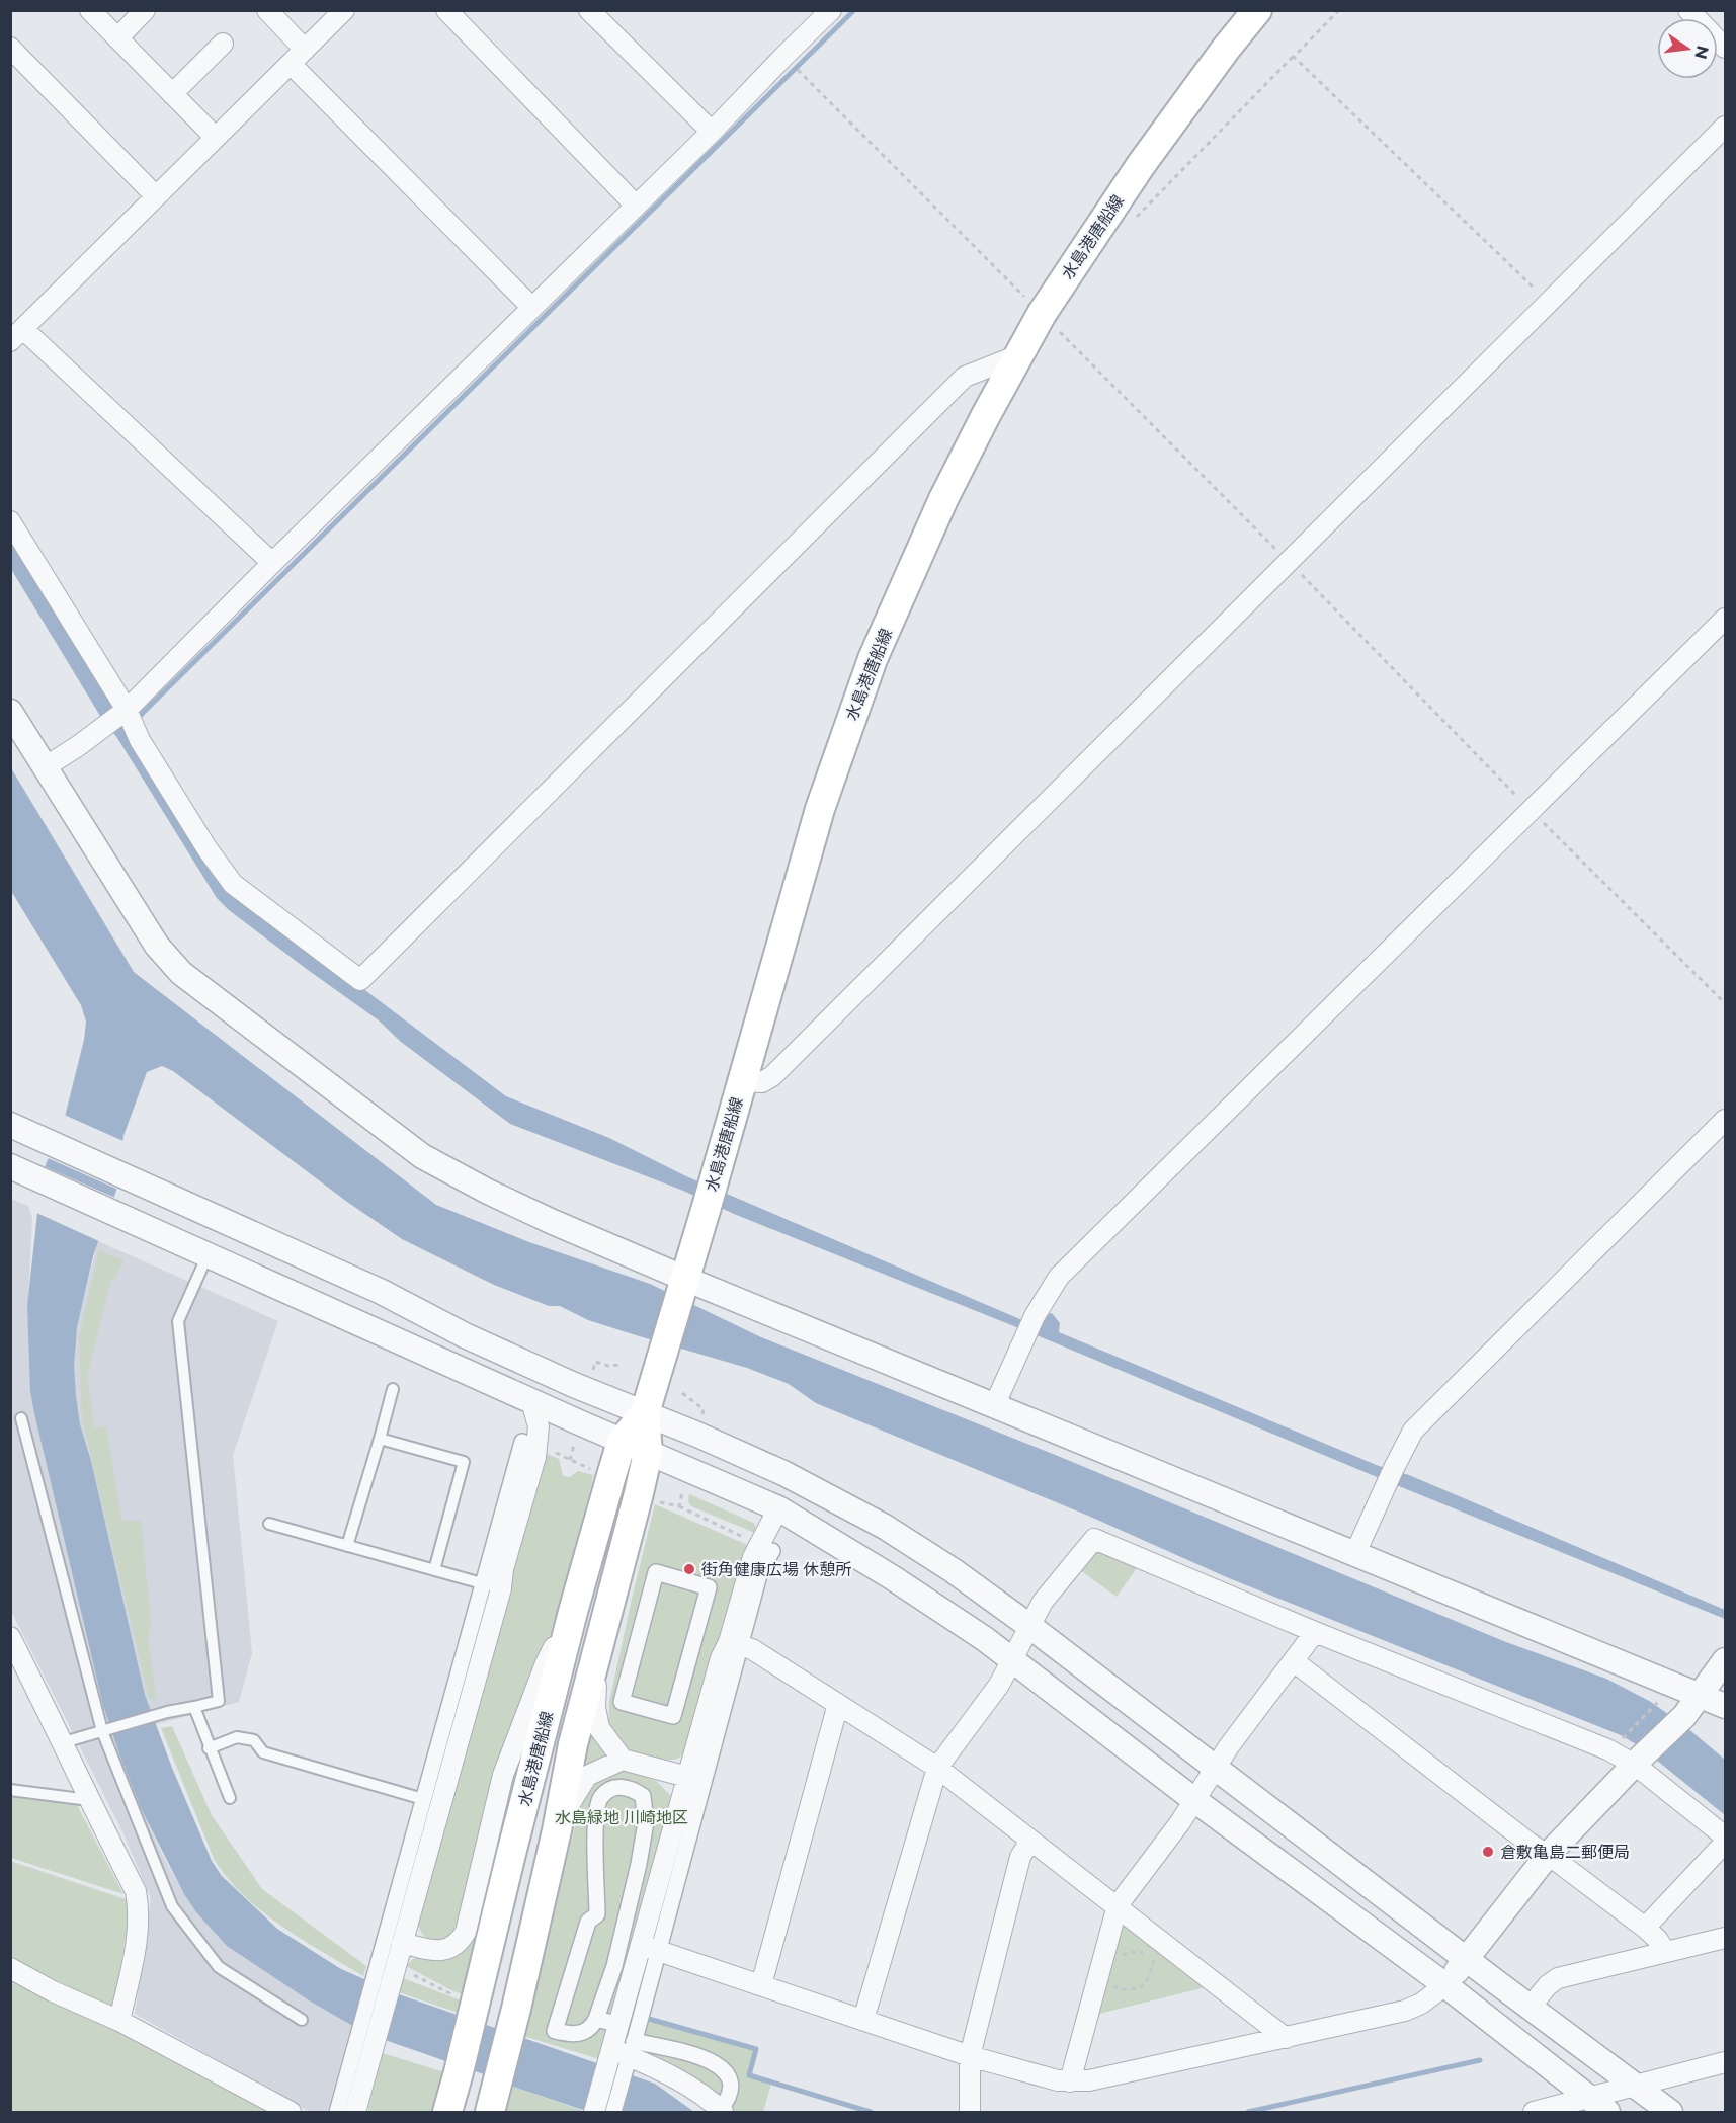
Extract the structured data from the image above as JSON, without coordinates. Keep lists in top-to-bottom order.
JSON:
{
  "streets": {
    "main road": ["水島港唐船線"]
  },
  "parks": ["水島緑地 川崎地区"],
  "places": ["街角健康広場 休憩所", "倉敷亀島二郵便局"],
  "north": "right"
}
